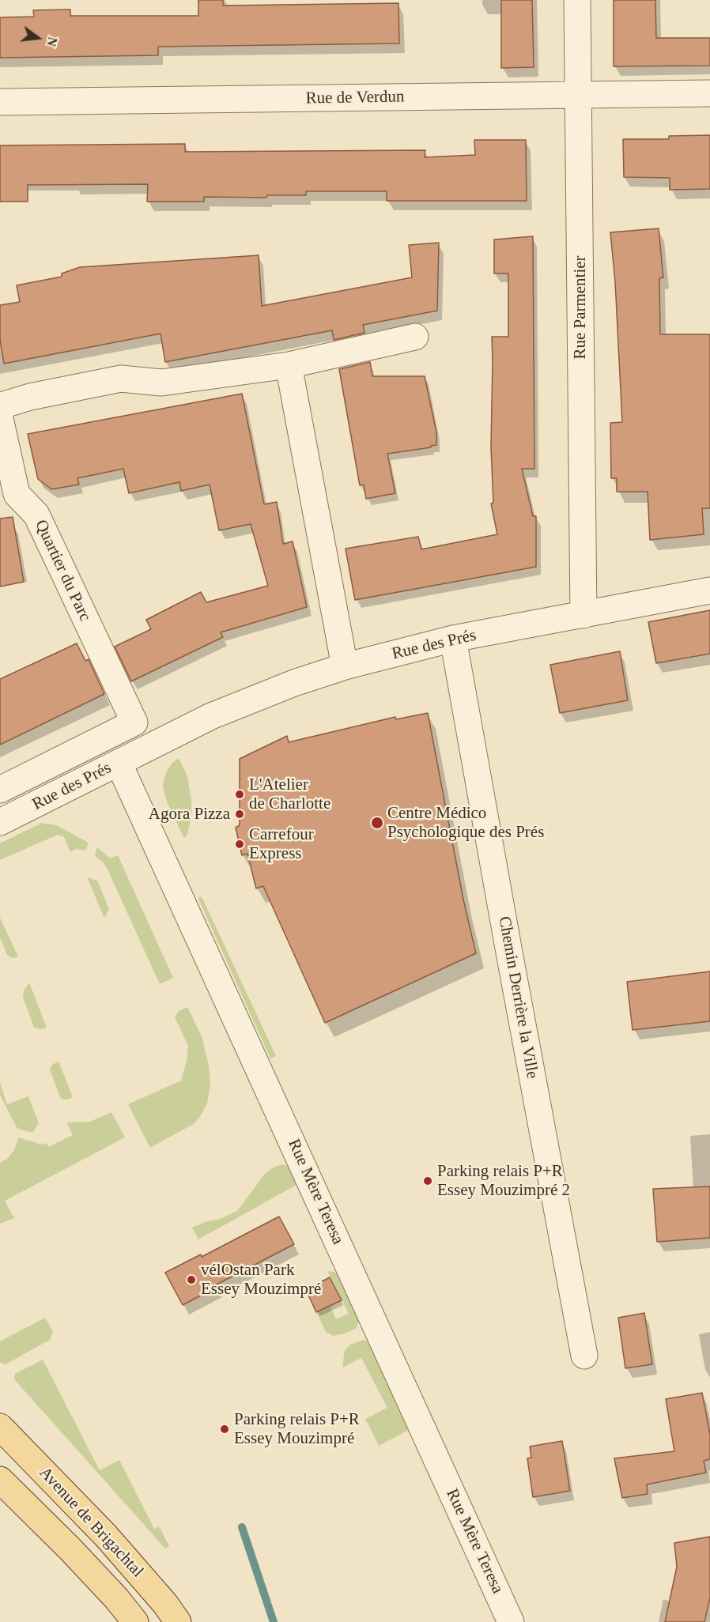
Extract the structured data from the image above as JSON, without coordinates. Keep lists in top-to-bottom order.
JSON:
{
  "streets": {
    "main road": ["Avenue de Brigachtal"],
    "street": [
      "Rue de Verdun",
      "Rue Parmentier",
      "Quartier du Parc",
      "Rue des Prés",
      "Chemin Derrière la Ville",
      "Rue Mère Teresa"
    ]
  },
  "crossings": [
    ["Rue de Verdun", "Rue Parmentier"],
    ["Rue Parmentier", "Rue des Prés"],
    ["Quartier du Parc", "Rue des Prés"],
    ["Rue des Prés", "Chemin Derrière la Ville"],
    ["Rue des Prés", "Rue Mère Teresa"]
  ],
  "places": [
    "L'Atelier de Charlotte",
    "Agora Pizza",
    "Centre Médico Psychologique des Prés",
    "Carrefour Express",
    "Parking relais P+R Essey Mouzimpré 2",
    "vélOstan Park Essey Mouzimpré",
    "Parking relais P+R Essey Mouzimpré"
  ],
  "north": "right"
}
